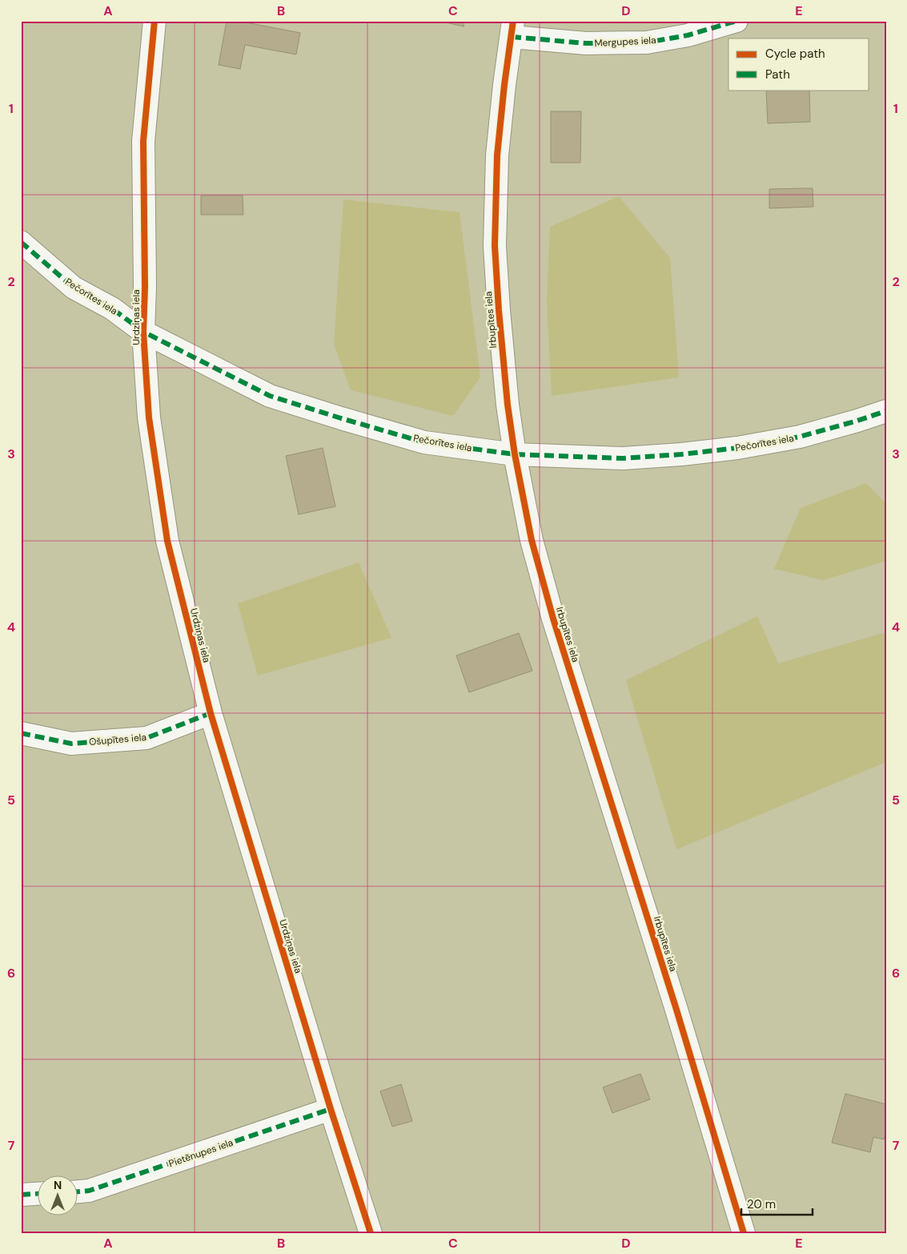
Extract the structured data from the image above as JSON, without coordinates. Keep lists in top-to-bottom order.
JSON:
{
  "streets": {
    "street": [
      "Mergupes iela",
      "Pečorītes iela",
      "Urdziņas iela",
      "Irbupītes iela",
      "Ošupītes iela",
      "Pietēnupes iela"
    ]
  },
  "crossings": [
    ["Mergupes iela", "Irbupītes iela"],
    ["Pečorītes iela", "Urdziņas iela"],
    ["Pečorītes iela", "Irbupītes iela"],
    ["Urdziņas iela", "Ošupītes iela"],
    ["Urdziņas iela", "Pietēnupes iela"]
  ],
  "legend": ["Cycle path", "Path"],
  "scale_bar": "20 m",
  "north": "top",
  "grid": {
    "columns": [
      "A",
      "B",
      "C",
      "D",
      "E"
    ],
    "rows": [
      "1",
      "2",
      "3",
      "4",
      "5",
      "6",
      "7"
    ]
  }
}
